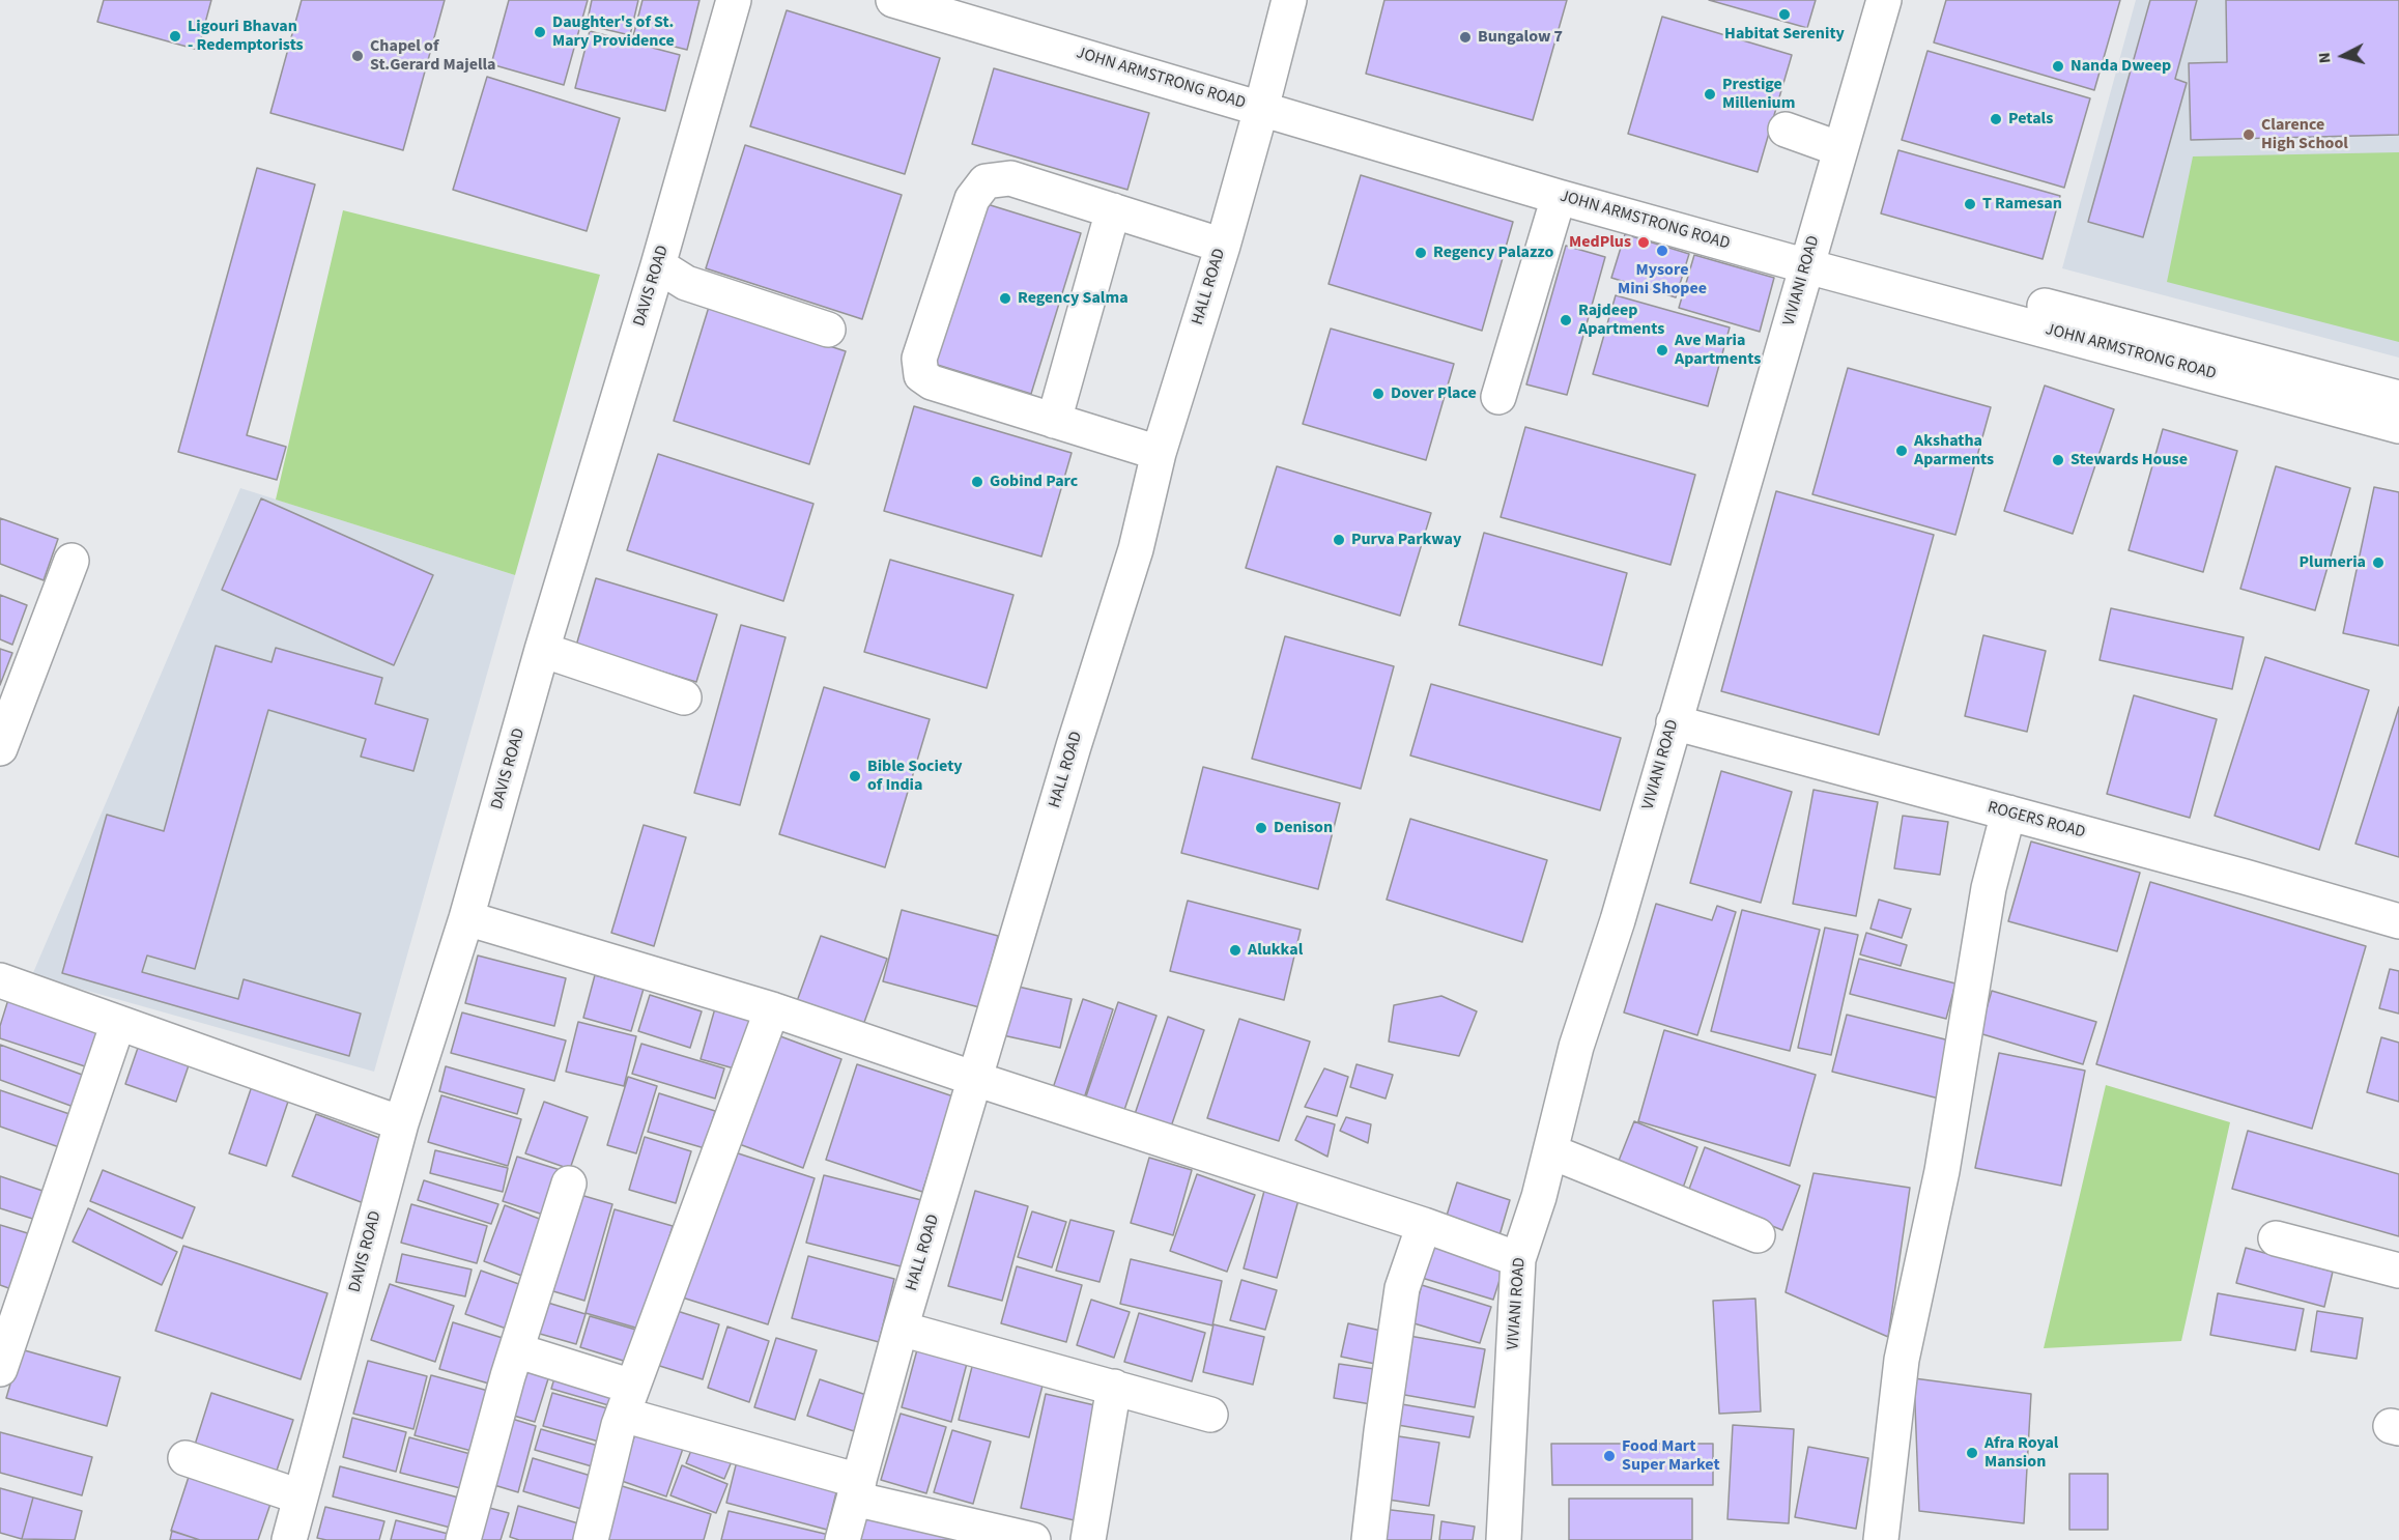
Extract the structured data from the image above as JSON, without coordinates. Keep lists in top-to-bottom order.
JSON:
{
  "streets": {
    "street": [
      "JOHN ARMSTRONG ROAD",
      "VIVIANI ROAD",
      "DAVIS ROAD",
      "HALL ROAD",
      "ROGERS ROAD"
    ]
  },
  "crossings": [
    ["JOHN ARMSTRONG ROAD", "VIVIANI ROAD"],
    ["JOHN ARMSTRONG ROAD", "HALL ROAD"],
    ["VIVIANI ROAD", "ROGERS ROAD"]
  ],
  "places": [
    "Habitat Serenity",
    "Daughter's of St. Mary Providence",
    "Ligouri Bhavan - Redemptorists",
    "Bungalow 7",
    "Chapel of St.Gerard Majella",
    "Nanda Dweep",
    "Prestige Millenium",
    "Petals",
    "Clarence High School",
    "T Ramesan",
    "MedPlus",
    "Mysore Mini Shopee",
    "Regency Palazzo",
    "Regency Salma",
    "Rajdeep Apartments",
    "Ave Maria Apartments",
    "Dover Place",
    "Akshatha Aparments",
    "Stewards House",
    "Gobind Parc",
    "Purva Parkway",
    "Plumeria",
    "Bible Society of India",
    "Denison",
    "Alukkal",
    "Afra Royal Mansion",
    "Food Mart Super Market"
  ],
  "north": "left"
}
